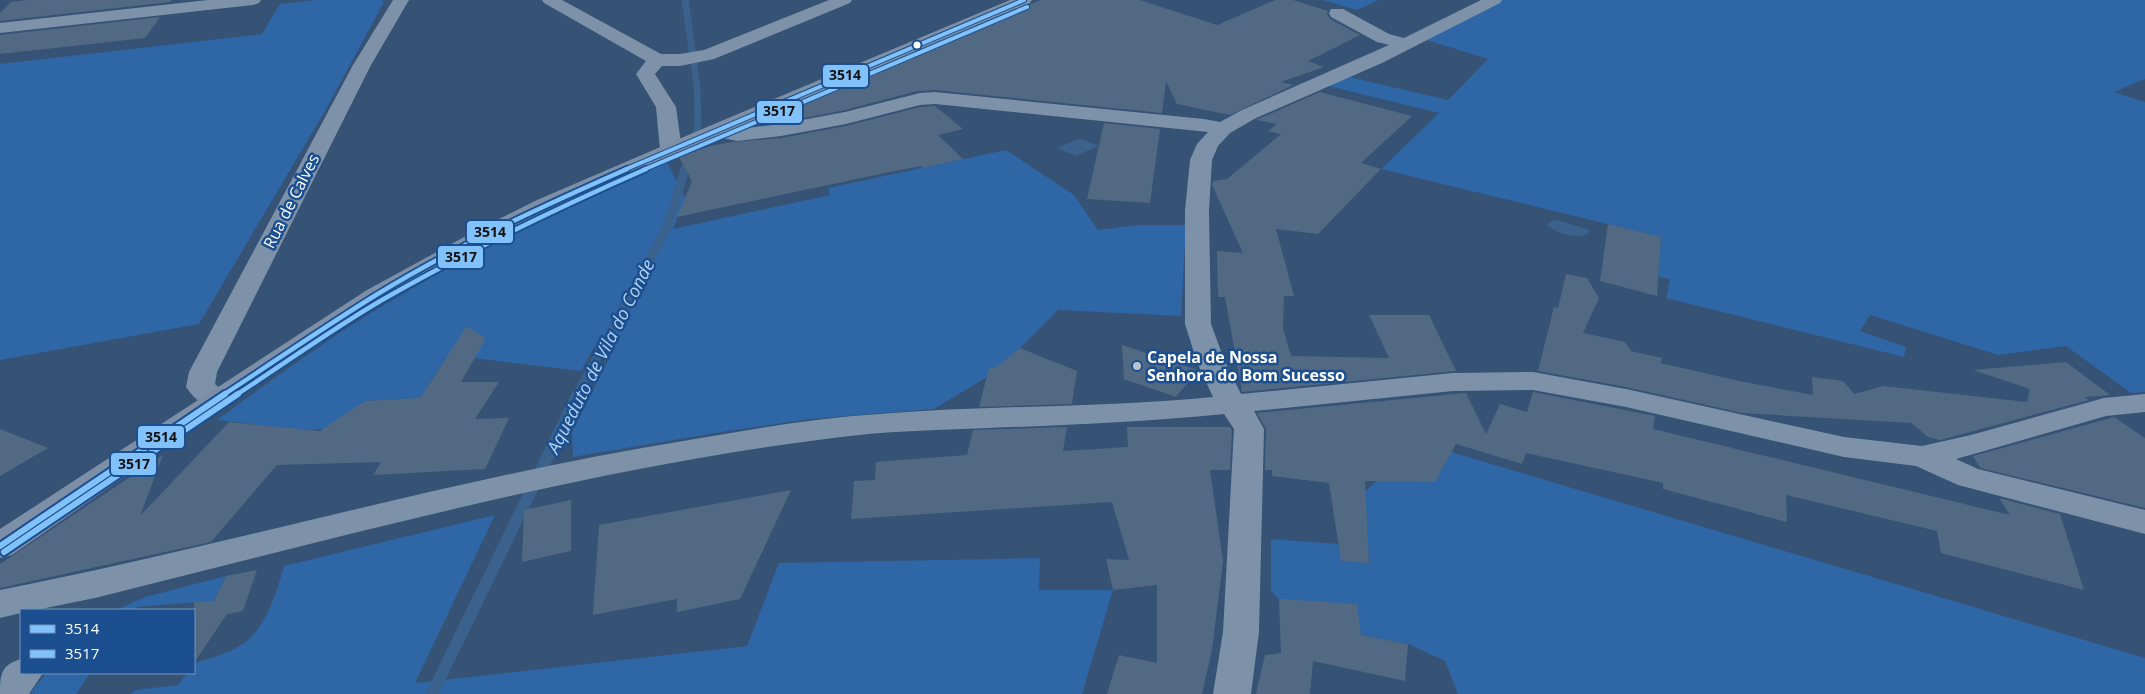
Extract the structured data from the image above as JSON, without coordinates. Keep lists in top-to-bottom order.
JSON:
{
  "streets": {
    "street": ["Rua de Calves"]
  },
  "water": ["Aqueduto de Vila do Conde"],
  "places": ["Capela de Nossa Senhora do Bom Sucesso"],
  "lines": ["transit line 3514", "transit line 3517"],
  "legend": ["3514", "3517"]
}
